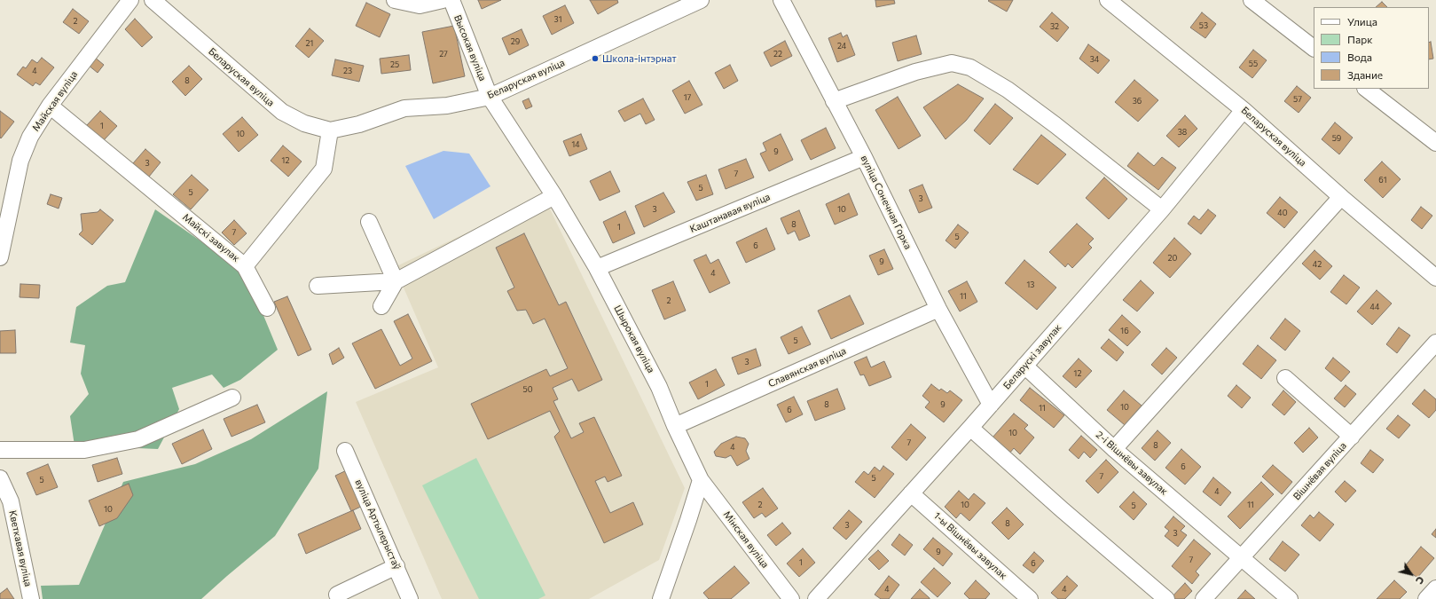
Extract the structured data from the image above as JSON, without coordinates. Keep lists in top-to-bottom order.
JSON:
{
  "streets": {
    "street": [
      "Высокая вуліца",
      "Беларуская вуліца",
      "Майская вуліца",
      "вуліца Сонечная Горка",
      "Каштанавая вуліца",
      "Майскі завулак",
      "Шырокая вуліца",
      "Беларускі завулак",
      "Славянская вуліца",
      "2-і Вішнёвы завулак",
      "Вішнёвая вуліца",
      "вуліца Артылерыстаў",
      "Мінская вуліца",
      "1-ы Вішнёвы завулак",
      "Кветкавая вуліца"
    ]
  },
  "crossings": [
    ["Высокая вуліца", "Беларуская вуліца"],
    ["Высокая вуліца", "Шырокая вуліца"],
    ["Беларуская вуліца", "Майскі завулак"],
    ["Беларуская вуліца", "Шырокая вуліца"],
    ["Беларуская вуліца", "Беларускі завулак"],
    ["Майская вуліца", "Майскі завулак"],
    ["вуліца Сонечная Горка", "Каштанавая вуліца"],
    ["вуліца Сонечная Горка", "Беларускі завулак"],
    ["вуліца Сонечная Горка", "Славянская вуліца"],
    ["Каштанавая вуліца", "Шырокая вуліца"],
    ["Шырокая вуліца", "Славянская вуліца"],
    ["Шырокая вуліца", "Мінская вуліца"],
    ["Беларускі завулак", "2-і Вішнёвы завулак"],
    ["Беларускі завулак", "1-ы Вішнёвы завулак"],
    ["2-і Вішнёвы завулак", "Вішнёвая вуліца"]
  ],
  "places": ["Школа-інтэрнат"],
  "house_numbers": [
    "31",
    "2",
    "53",
    "32",
    "29",
    "21",
    "24",
    "27",
    "22",
    "34",
    "55",
    "25",
    "4",
    "23",
    "8",
    "17",
    "57",
    "36",
    "1",
    "38",
    "10",
    "59",
    "14",
    "9",
    "12",
    "3",
    "7",
    "61",
    "5",
    "5",
    "3",
    "3",
    "10",
    "40",
    "8",
    "1",
    "7",
    "5",
    "6",
    "20",
    "9",
    "42",
    "4",
    "13",
    "11",
    "2",
    "44",
    "16",
    "5",
    "3",
    "12",
    "1",
    "50",
    "8",
    "9",
    "10",
    "11",
    "6",
    "10",
    "7",
    "8",
    "4",
    "6",
    "7",
    "5",
    "5",
    "4",
    "2",
    "10",
    "11",
    "5",
    "10",
    "8",
    "3",
    "3",
    "9",
    "7",
    "1",
    "6",
    "4",
    "4"
  ],
  "legend": [
    "Улица",
    "Парк",
    "Вода",
    "Здание"
  ],
  "north": "bottom right"
}
